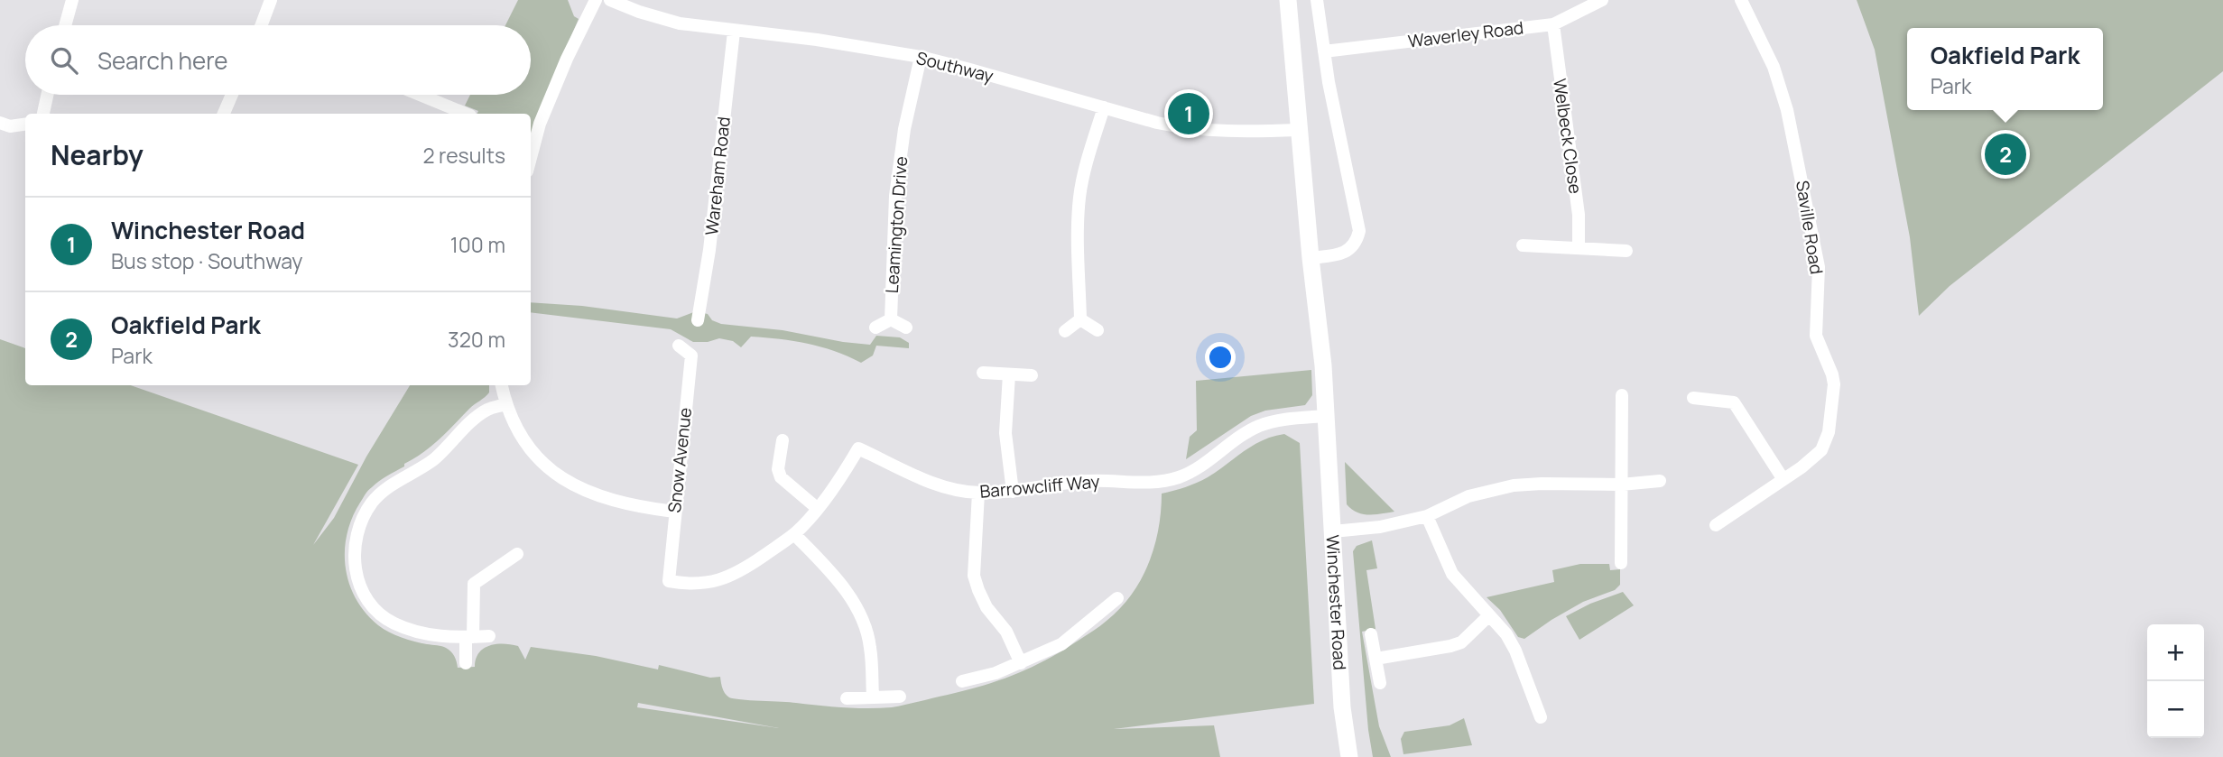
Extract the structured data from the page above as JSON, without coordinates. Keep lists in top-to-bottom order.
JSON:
{
  "streets": {
    "street": [
      "Waverley Road",
      "Southway",
      "Welbeck Close",
      "Wareham Road",
      "Leamington Drive",
      "Saville Road",
      "Snow Avenue",
      "Barrowcliff Way",
      "Winchester Road"
    ]
  },
  "crossings": [
    ["Waverley Road", "Welbeck Close"],
    ["Southway", "Wareham Road"],
    ["Southway", "Leamington Drive"],
    ["Southway", "Winchester Road"],
    ["Snow Avenue", "Barrowcliff Way"],
    ["Barrowcliff Way", "Winchester Road"]
  ],
  "page": {
    "search": "Search here",
    "popup": ["Oakfield Park", "Park"],
    "pins": ["1", "2"],
    "heading": ["Nearby", "2 results"],
    "list": [
      {
        "mark": "1",
        "name": "Winchester Road",
        "note": "Bus stop · Southway",
        "value": "100 m"
      },
      {
        "mark": "2",
        "name": "Oakfield Park",
        "note": "Park",
        "value": "320 m"
      }
    ],
    "map_buttons": ["+", "−"]
  }
}
